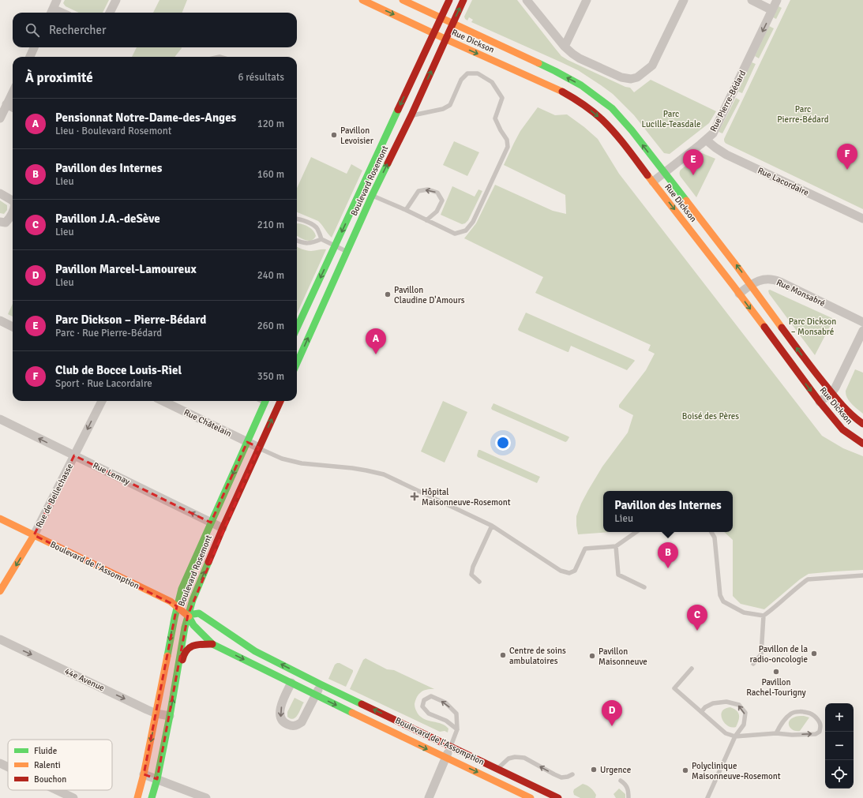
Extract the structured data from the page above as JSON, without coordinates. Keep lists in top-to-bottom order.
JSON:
{
  "streets": {
    "main road": [
      "Rue Dickson",
      "Boulevard Rosemont",
      "Rue de Bellechasse",
      "Boulevard de l'Assomption"
    ],
    "street": [
      "Rue Pierre-Bédard",
      "Rue Lacordaire",
      "Rue Monsabré",
      "Rue Châtelain",
      "Rue Lemay",
      "44e Avenue"
    ]
  },
  "crossings": [
    ["Rue Dickson", "Rue Pierre-Bédard"],
    ["Rue Dickson", "Boulevard Rosemont"],
    ["Rue Dickson", "Rue Monsabré"],
    ["Rue Pierre-Bédard", "Rue Lacordaire"],
    ["Boulevard Rosemont", "Rue Châtelain"],
    ["Boulevard Rosemont", "Rue Lemay"],
    ["Boulevard Rosemont", "Boulevard de l'Assomption"],
    ["Boulevard Rosemont", "44e Avenue"],
    ["Rue Lemay", "Rue de Bellechasse"],
    ["Rue de Bellechasse", "Boulevard de l'Assomption"]
  ],
  "one_way": [
    "Rue Pierre-Bédard",
    "Rue Lemay",
    "Rue de Bellechasse",
    "44e Avenue"
  ],
  "parks": [
    "Parc Pierre-Bédard",
    "Parc Lucille-Teasdale",
    "Parc Dickson – Monsabré",
    "Boisé des Pères"
  ],
  "places": {
    "other": [
      "Pavillon Levoisier",
      "Pavillon Claudine D'Amours",
      "Pavillon de la radio-oncologie",
      "Centre de soins ambulatoires",
      "Pavillon Maisonneuve",
      "Pavillon Rachel-Tourigny",
      "Urgence",
      "Polyclinique Maisonneuve-Rosemont"
    ],
    "health": ["Hôpital Maisonneuve-Rosemont"]
  },
  "legend": ["Fluide", "Ralenti", "Bouchon"],
  "page": {
    "search": "Rechercher",
    "heading": ["À proximité", "6 résultats"],
    "list": [
      {
        "mark": "A",
        "name": "Pensionnat Notre-Dame-des-Anges",
        "note": "Lieu · Boulevard Rosemont",
        "value": "120 m"
      },
      {
        "mark": "B",
        "name": "Pavillon des Internes",
        "note": "Lieu",
        "value": "160 m"
      },
      {
        "mark": "C",
        "name": "Pavillon J.A.-deSève",
        "note": "Lieu",
        "value": "210 m"
      },
      {
        "mark": "D",
        "name": "Pavillon Marcel-Lamoureux",
        "note": "Lieu",
        "value": "240 m"
      },
      {
        "mark": "E",
        "name": "Parc Dickson – Pierre-Bédard",
        "note": "Parc · Rue Pierre-Bédard",
        "value": "260 m"
      },
      {
        "mark": "F",
        "name": "Club de Bocce Louis-Riel",
        "note": "Sport · Rue Lacordaire",
        "value": "350 m"
      }
    ],
    "pins": [
      "F",
      "E",
      "A",
      "B",
      "C",
      "D"
    ],
    "popup": ["Pavillon des Internes", "Lieu"],
    "map_buttons": ["+", "−"]
  }
}
